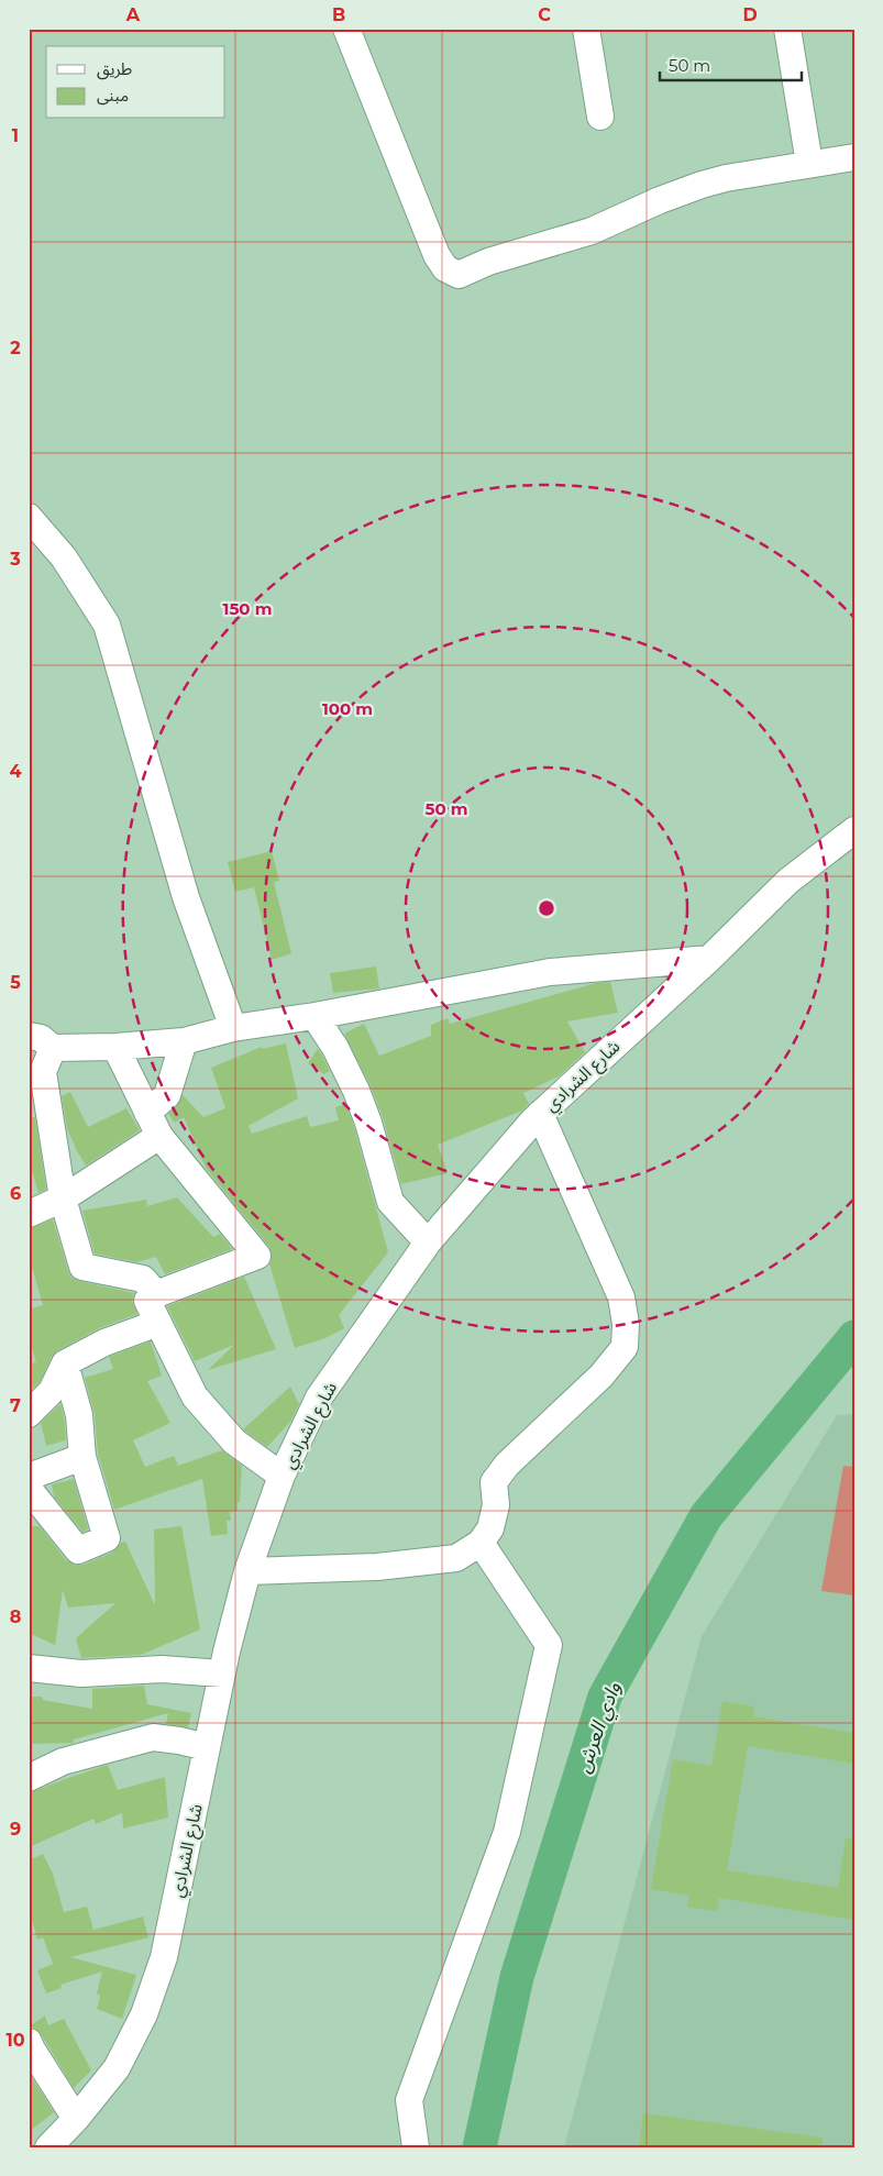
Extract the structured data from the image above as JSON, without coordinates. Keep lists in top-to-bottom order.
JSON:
{
  "streets": {
    "street": ["شارع الشرادي"]
  },
  "water": ["وادي العرش"],
  "legend": ["طريق", "مبنى"],
  "scale_bar": "50 m",
  "grid": {
    "columns": [
      "A",
      "B",
      "C",
      "D"
    ],
    "rows": [
      "1",
      "2",
      "3",
      "4",
      "5",
      "6",
      "7",
      "8",
      "9",
      "10"
    ]
  },
  "rings": ["150 m", "100 m", "50 m"]
}
